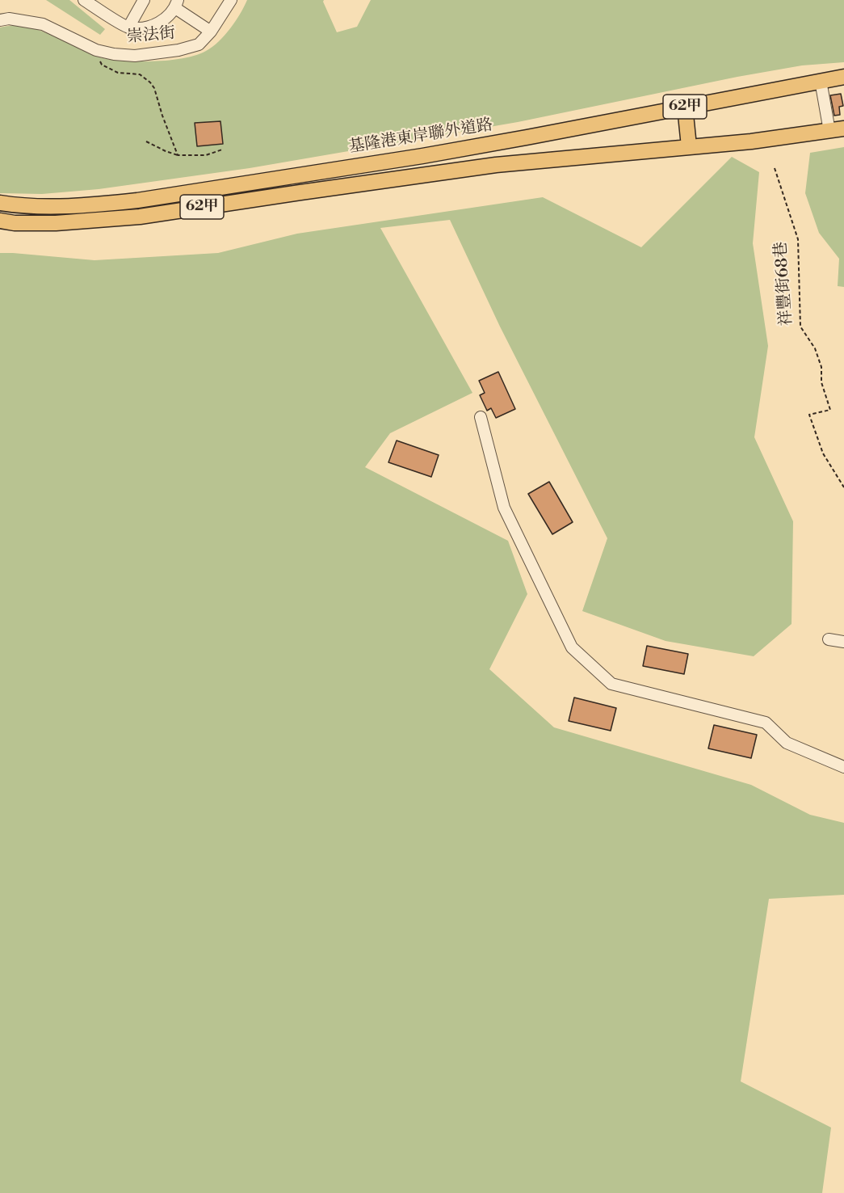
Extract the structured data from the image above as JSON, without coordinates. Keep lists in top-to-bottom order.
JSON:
{
  "streets": {
    "highway": ["62甲", "基隆港東岸聯外道路"],
    "street": ["崇法街"],
    "path": ["祥豐街68巷"]
  }
}
